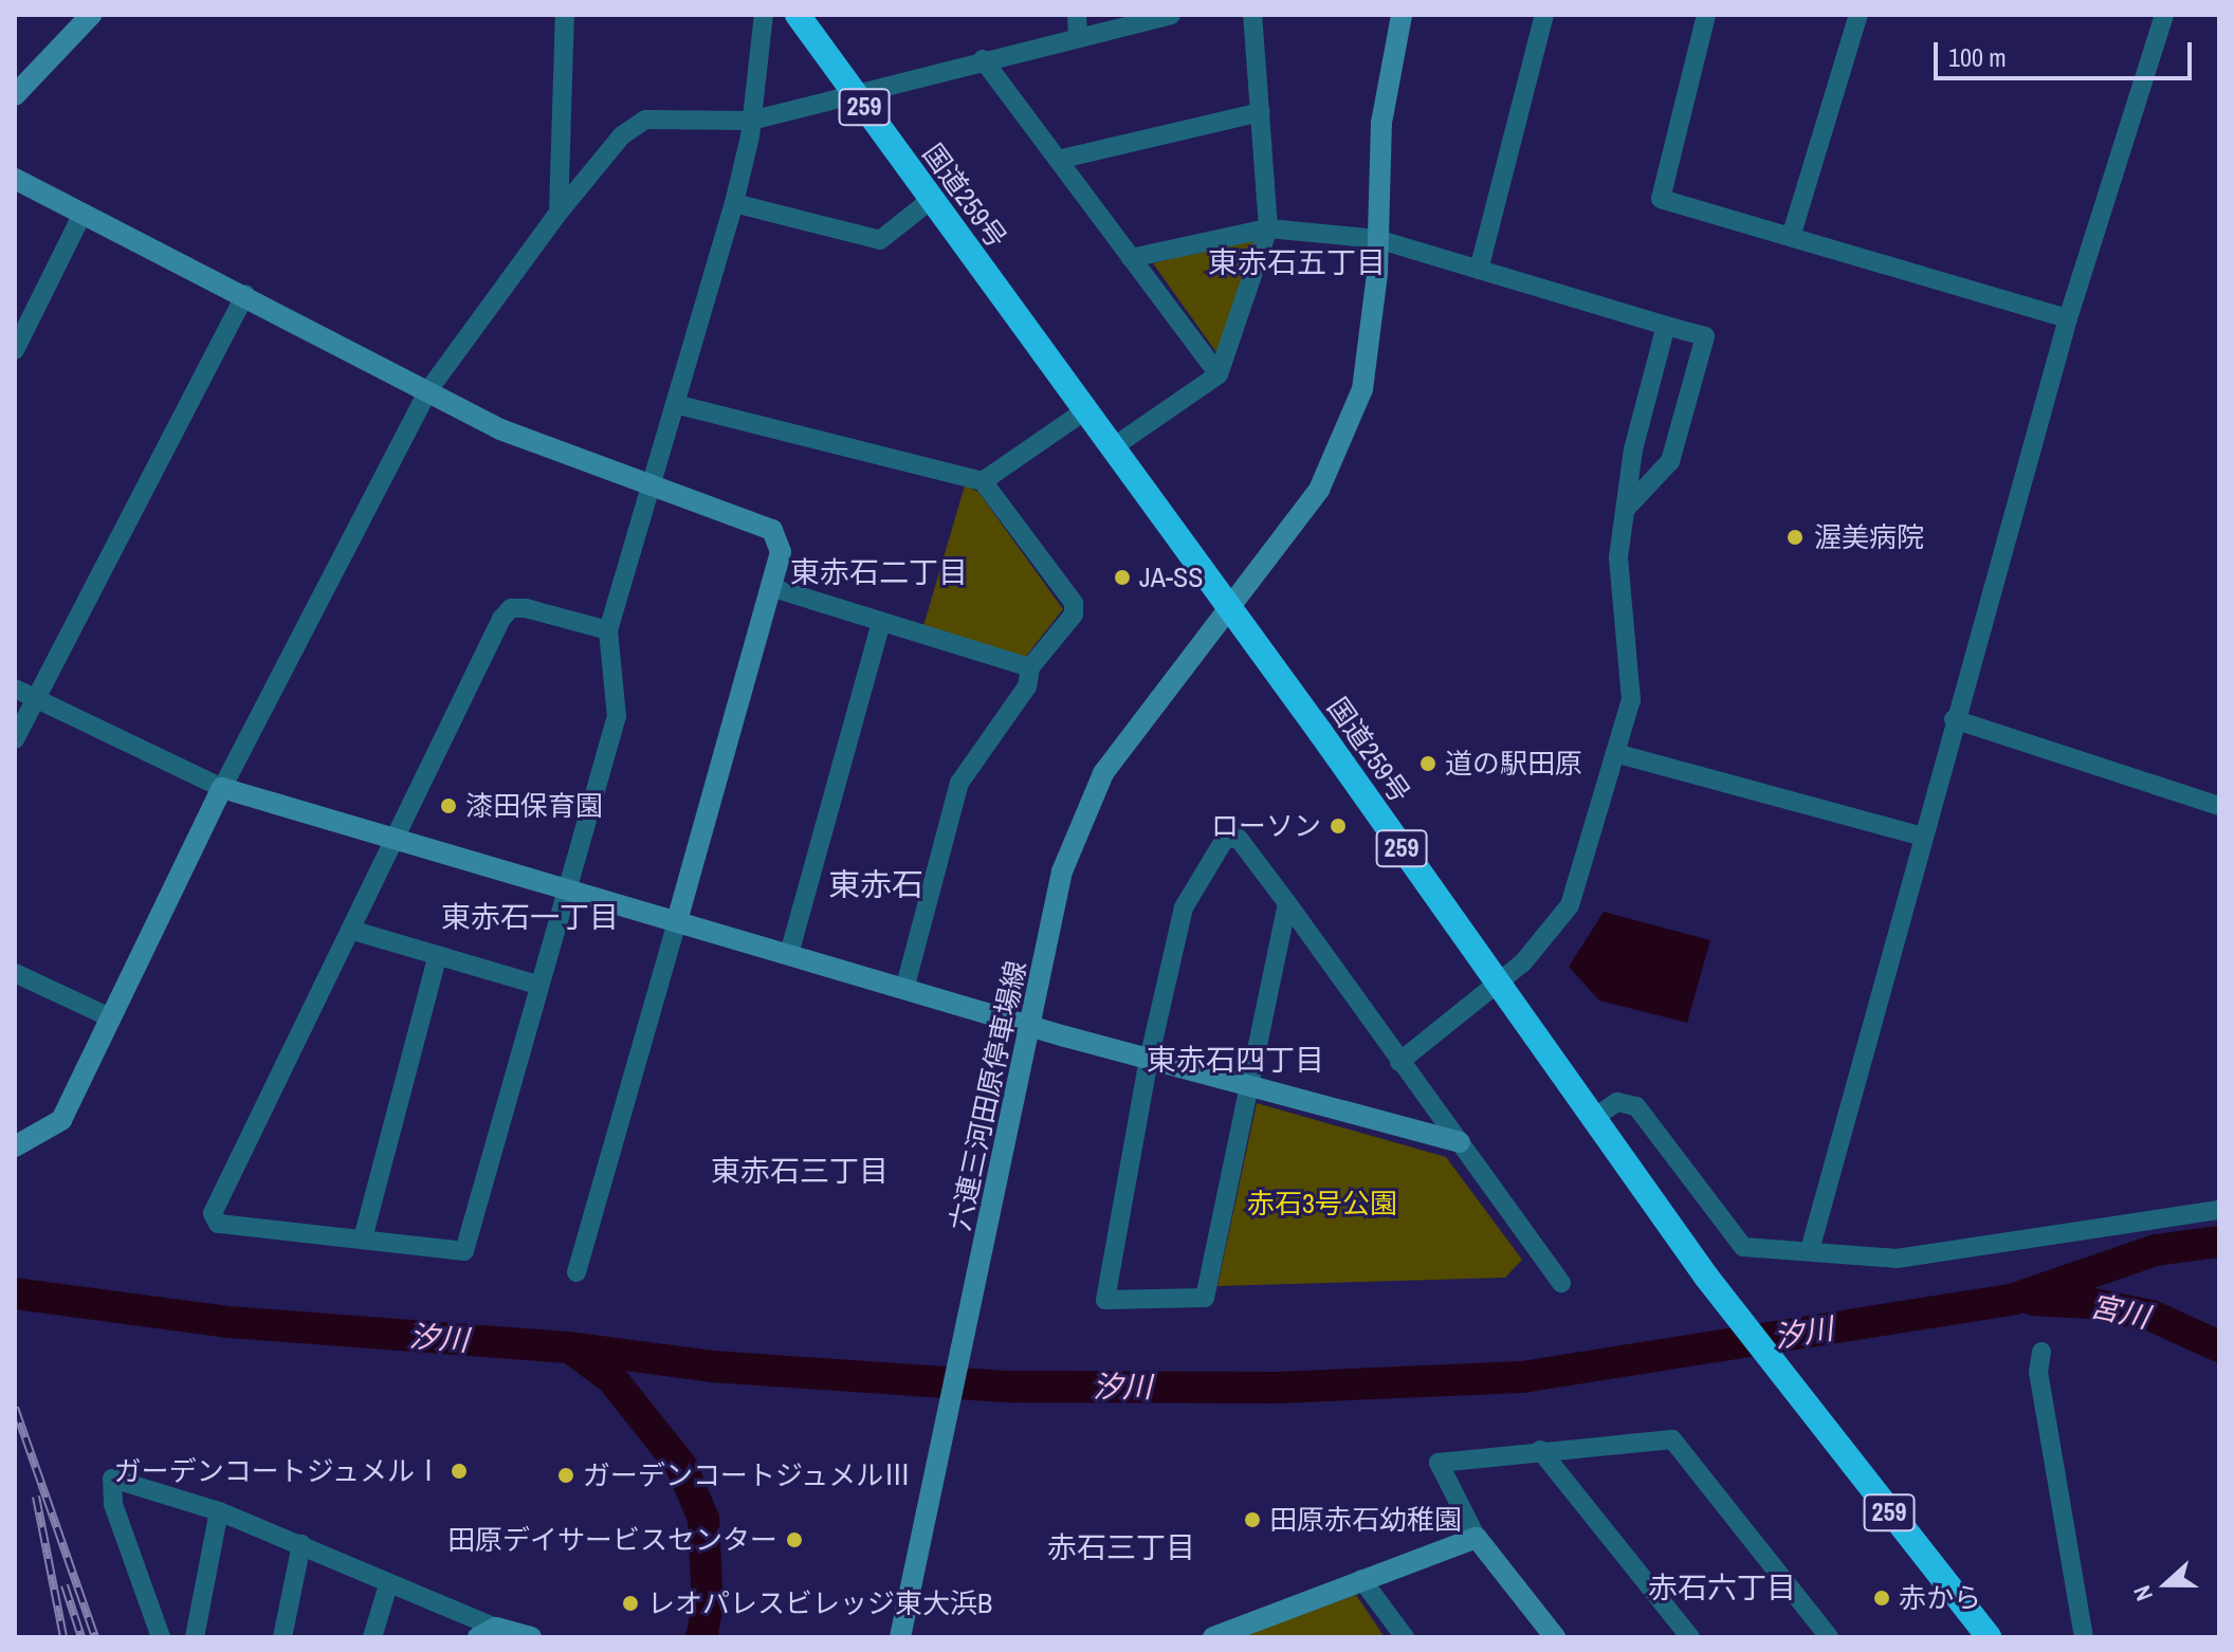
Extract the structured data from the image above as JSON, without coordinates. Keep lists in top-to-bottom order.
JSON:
{
  "streets": {
    "highway": ["259", "国道259号"],
    "street": ["六連三河田原停車場線"]
  },
  "crossings": [
    ["国道259号", "六連三河田原停車場線"]
  ],
  "districts": [
    "東赤石五丁目",
    "東赤石二丁目",
    "東赤石",
    "東赤石一丁目",
    "東赤石四丁目",
    "東赤石三丁目",
    "赤石三丁目",
    "赤石六丁目"
  ],
  "water": ["宮川", "汐川"],
  "parks": ["赤石3号公園"],
  "places": [
    "渥美病院",
    "JA-SS",
    "道の駅田原",
    "漆田保育園",
    "ローソン",
    "ガーデンコートジュメルⅠ",
    "ガーデンコートジュメルⅢ",
    "田原赤石幼稚園",
    "田原デイサービスセンター",
    "赤から",
    "レオパレスビレッジ東大浜B"
  ],
  "scale_bar": "100 m",
  "north": "left"
}
